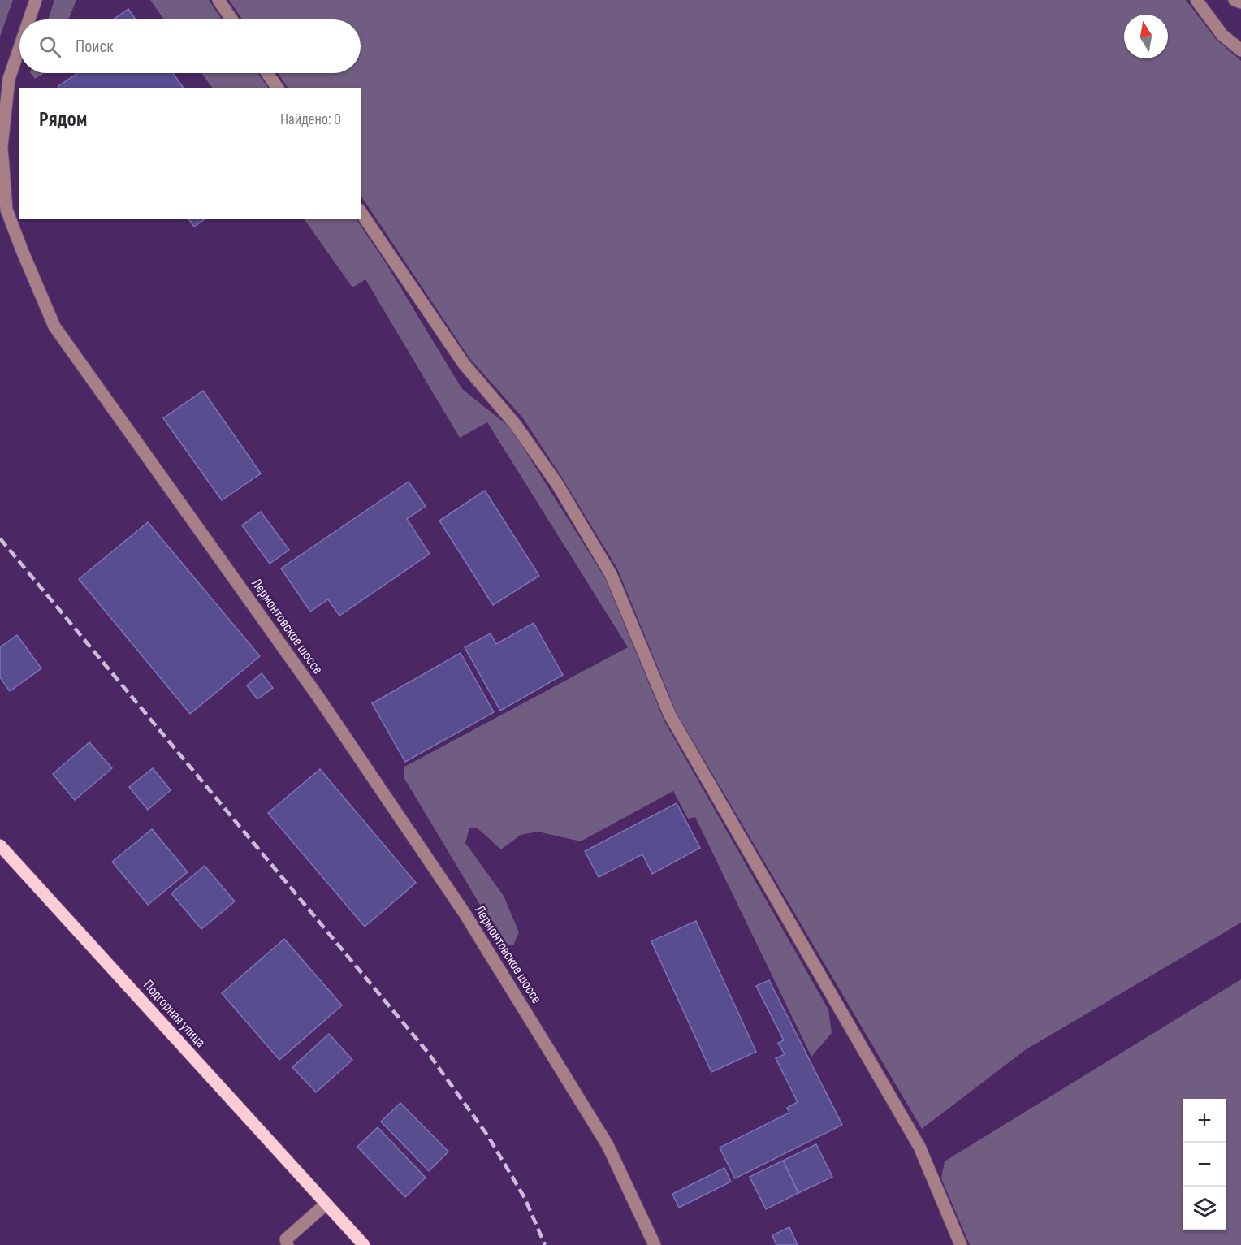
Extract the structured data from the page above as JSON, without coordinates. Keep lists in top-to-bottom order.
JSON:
{
  "streets": {
    "main road": ["Подгорная улица"],
    "street": ["Лермонтовское шоссе"]
  },
  "north": "top",
  "page": {
    "search": "Поиск",
    "heading": ["Рядом", "Найдено: 0"],
    "map_buttons": ["+", "−"]
  }
}
